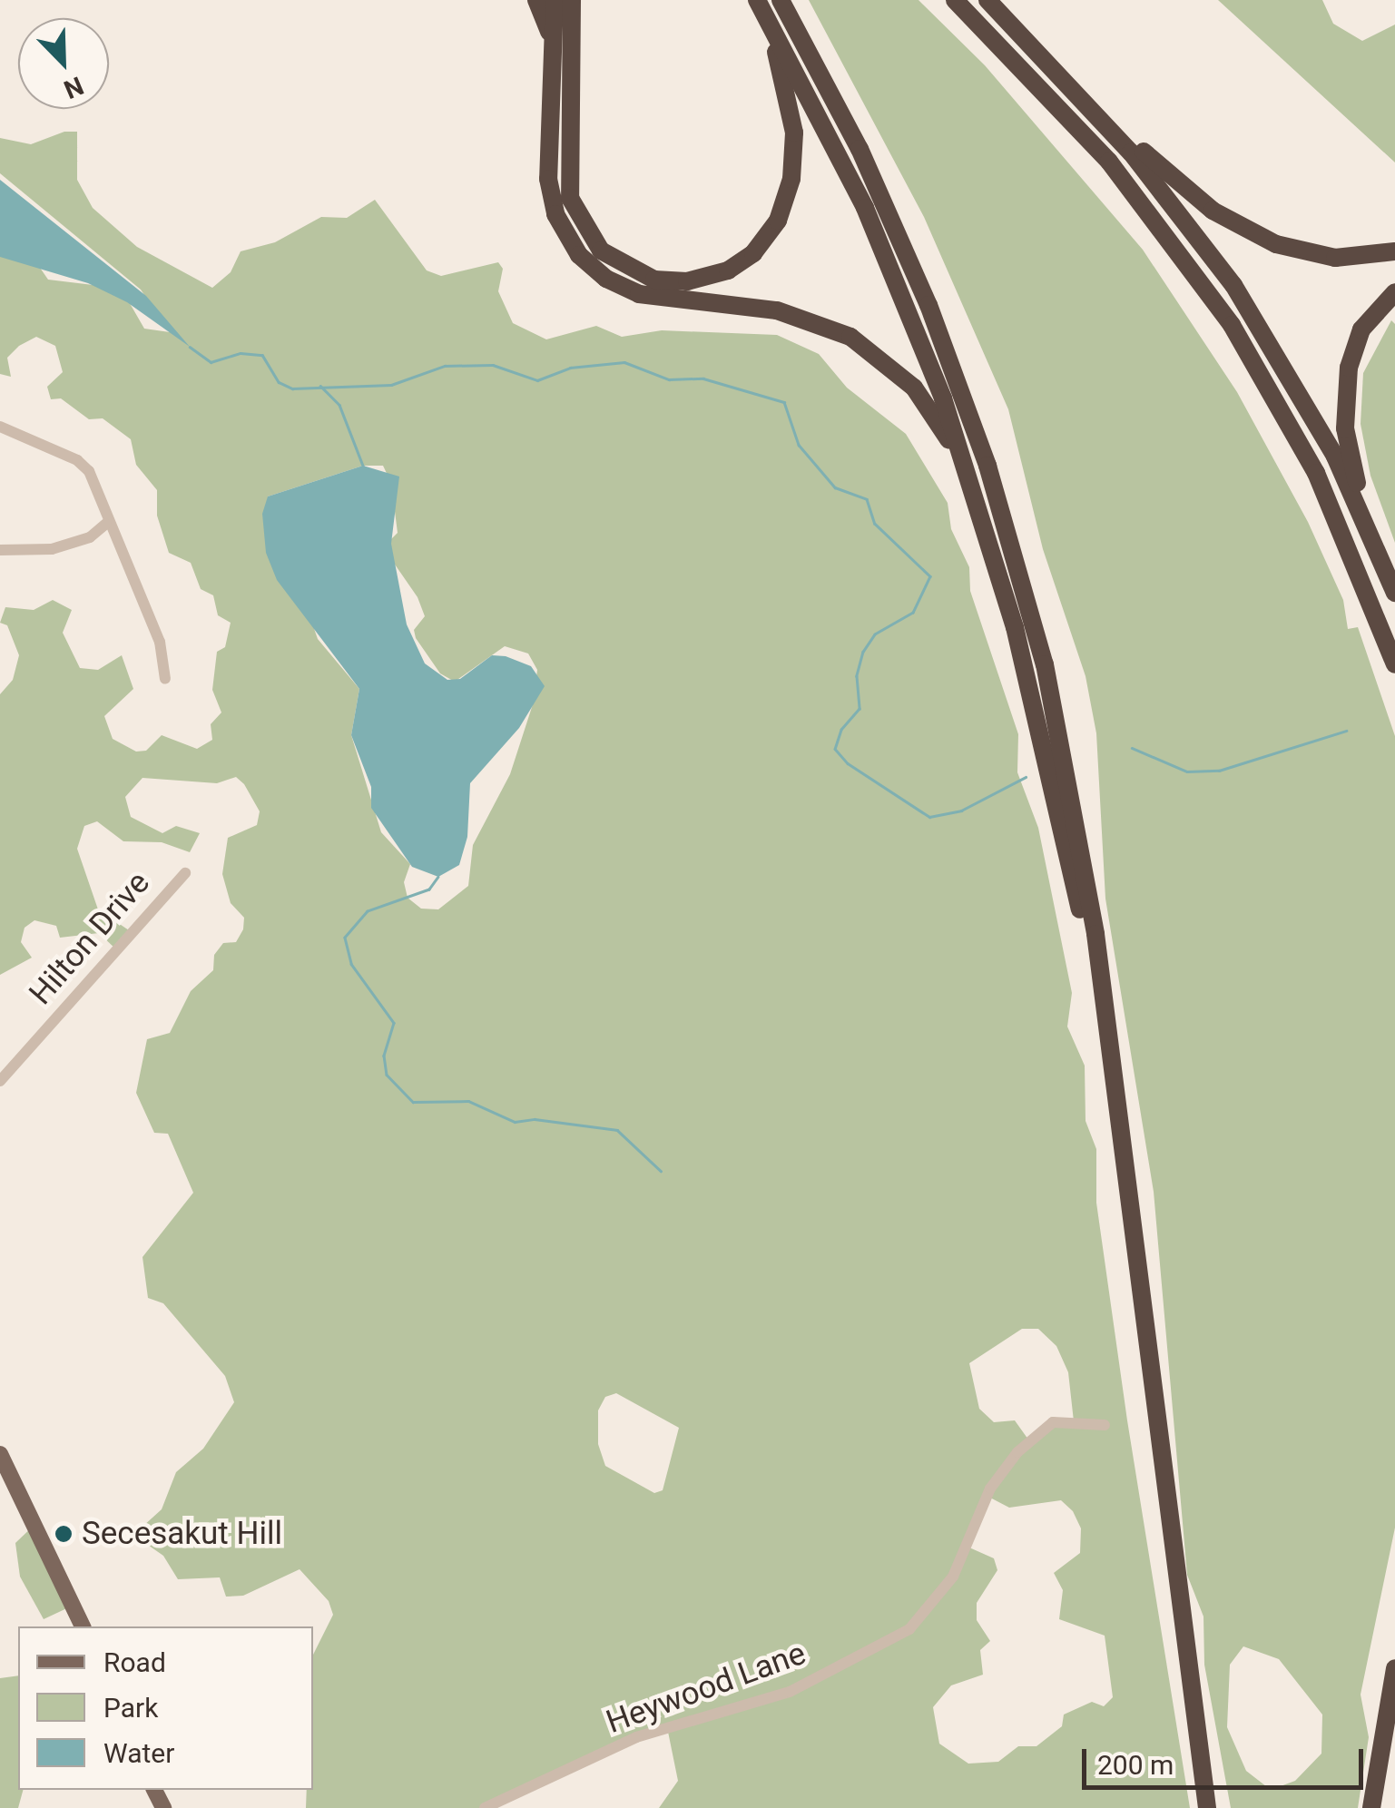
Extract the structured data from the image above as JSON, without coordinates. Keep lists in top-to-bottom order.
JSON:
{
  "streets": {
    "street": ["Hilton Drive", "Heywood Lane"]
  },
  "places": ["Secesakut Hill"],
  "legend": ["Road", "Park", "Water"],
  "scale_bar": "200 m",
  "north": "bottom right"
}
